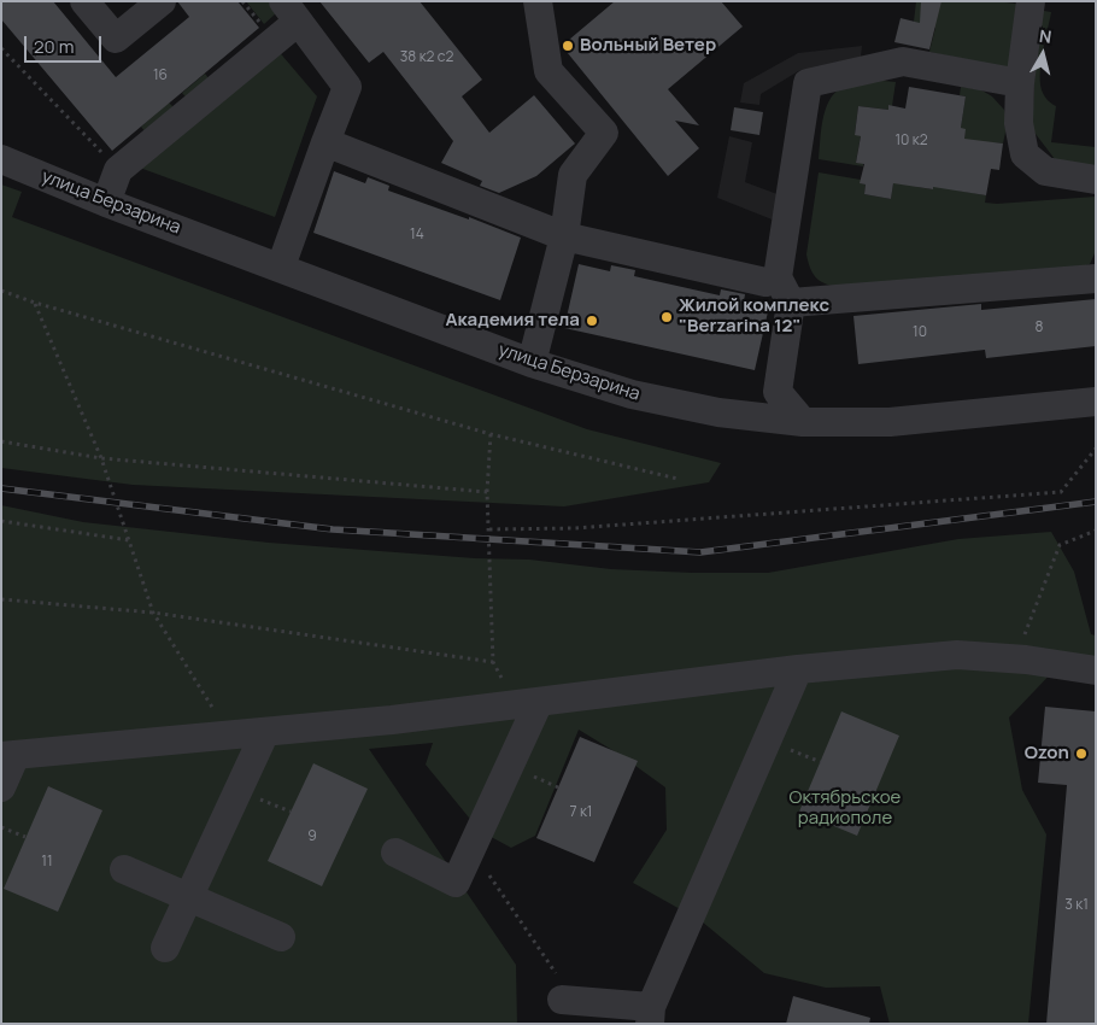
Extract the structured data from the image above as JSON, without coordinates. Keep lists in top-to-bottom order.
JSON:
{
  "streets": {
    "street": ["улица Берзарина"]
  },
  "parks": ["Октябрьское радиополе"],
  "places": [
    "Вольный Ветер",
    "Жилой комплекс \"Berzarina 12\"",
    "Академия тела",
    "Ozon"
  ],
  "house_numbers": [
    "38 к2 с2",
    "16",
    "10 к2",
    "14",
    "8",
    "10",
    "7 к1",
    "9",
    "11",
    "3 к1"
  ],
  "scale_bar": "20 m",
  "north": "top"
}
